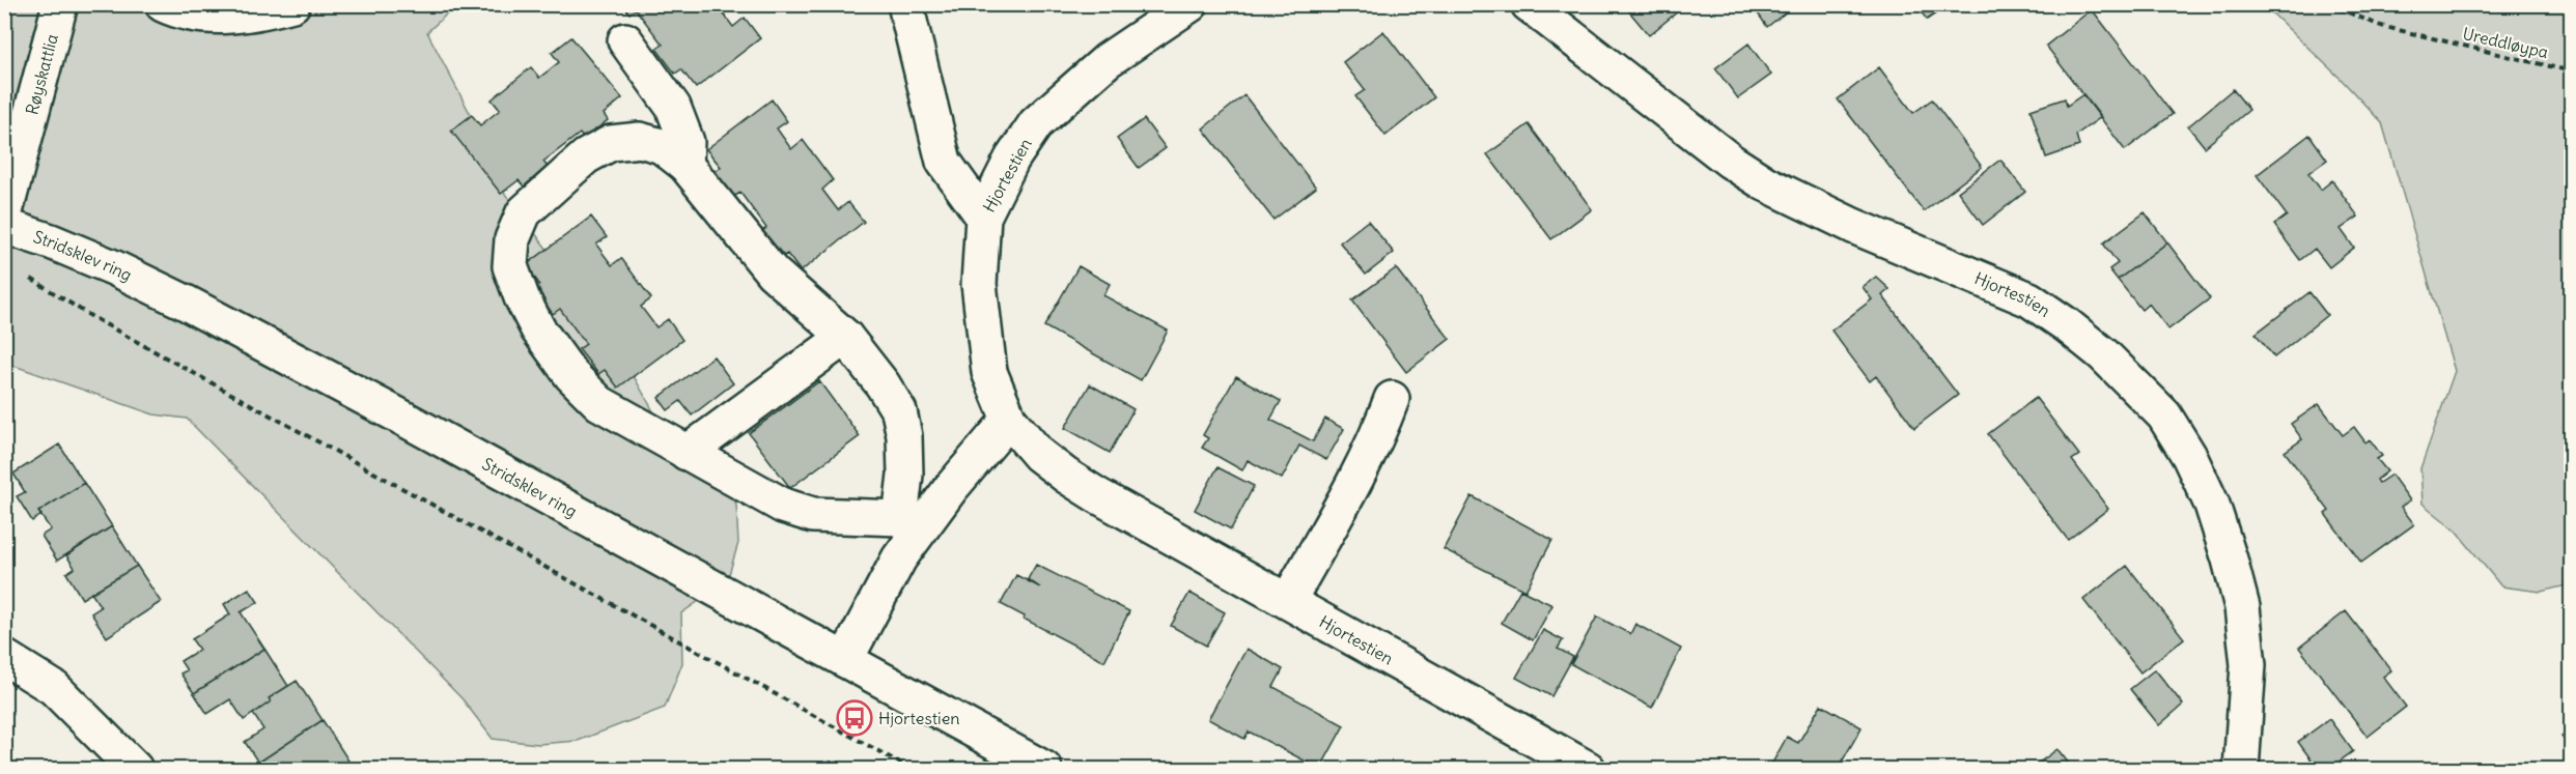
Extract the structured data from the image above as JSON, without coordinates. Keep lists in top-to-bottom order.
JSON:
{
  "streets": {
    "street": ["Røyskattlia", "Hjortestien", "Stridsklev ring"],
    "path": ["Ureddløypa"]
  },
  "places": {
    "bus stop": ["Hjortestien"]
  }
}
